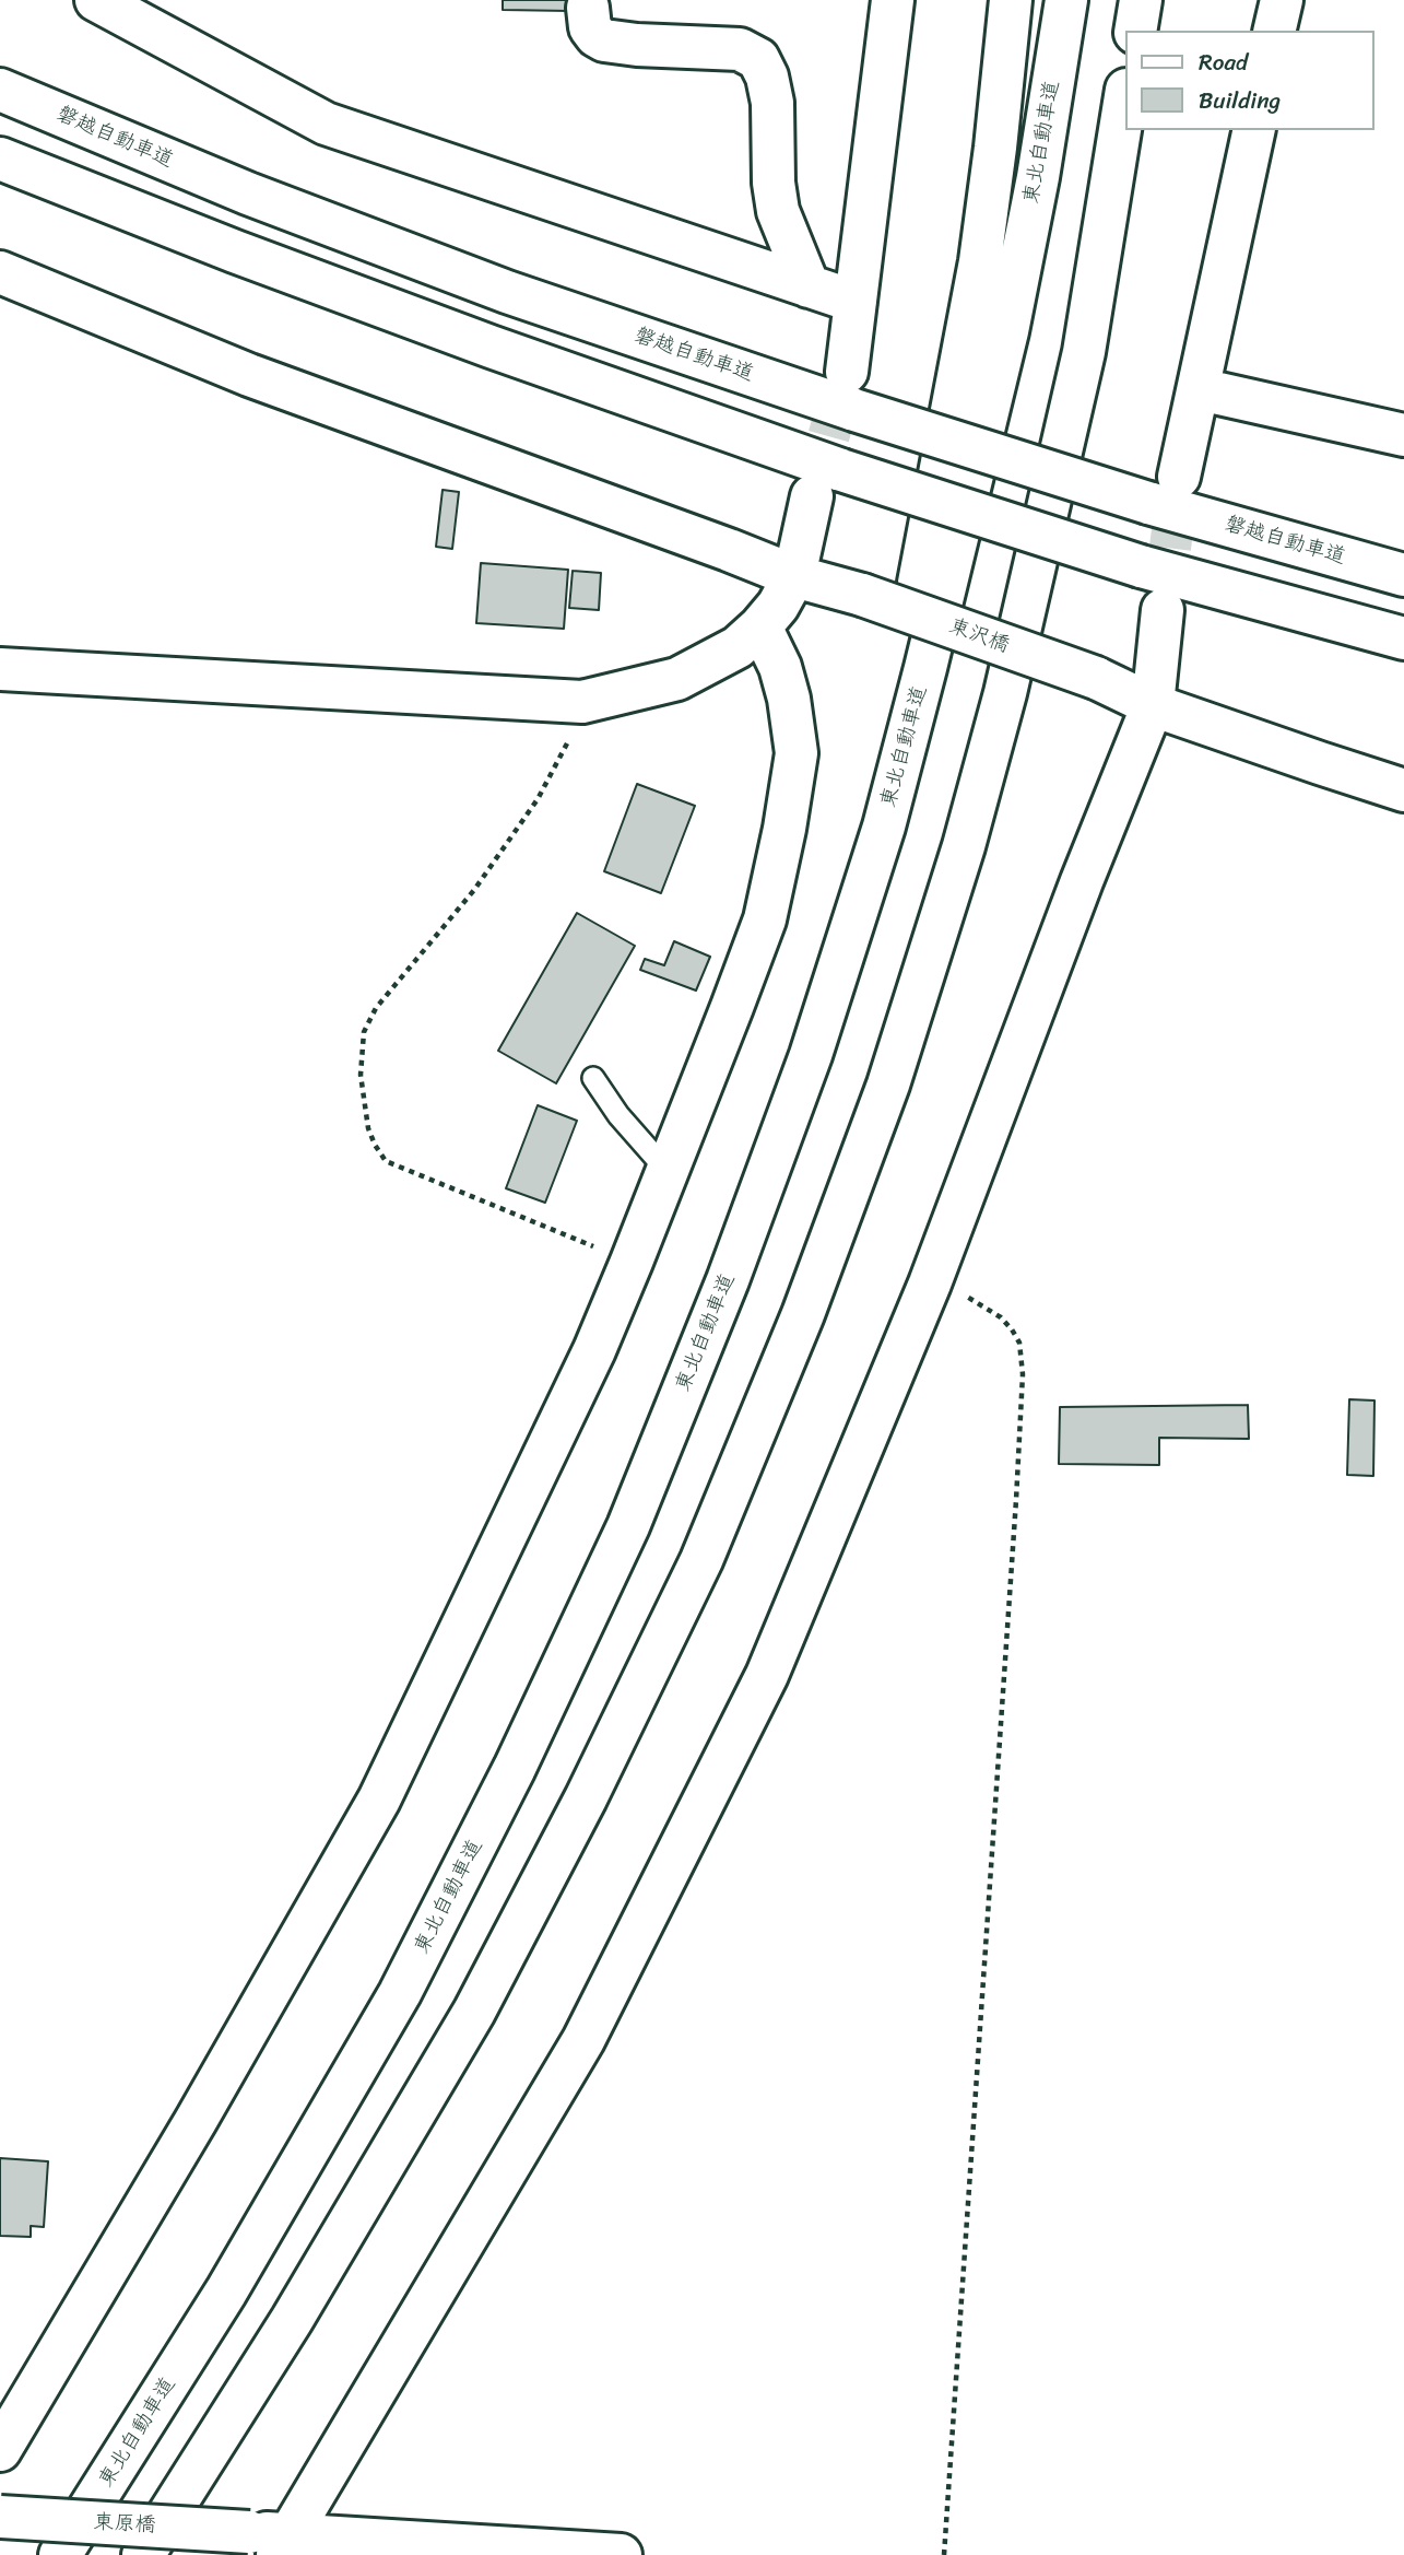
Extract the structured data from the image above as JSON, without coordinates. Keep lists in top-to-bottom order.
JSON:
{
  "streets": {
    "main road": [
      "磐越自動車道",
      "東北自動車道",
      "東沢橋",
      "東原橋"
    ]
  },
  "legend": ["Road", "Building"]
}
